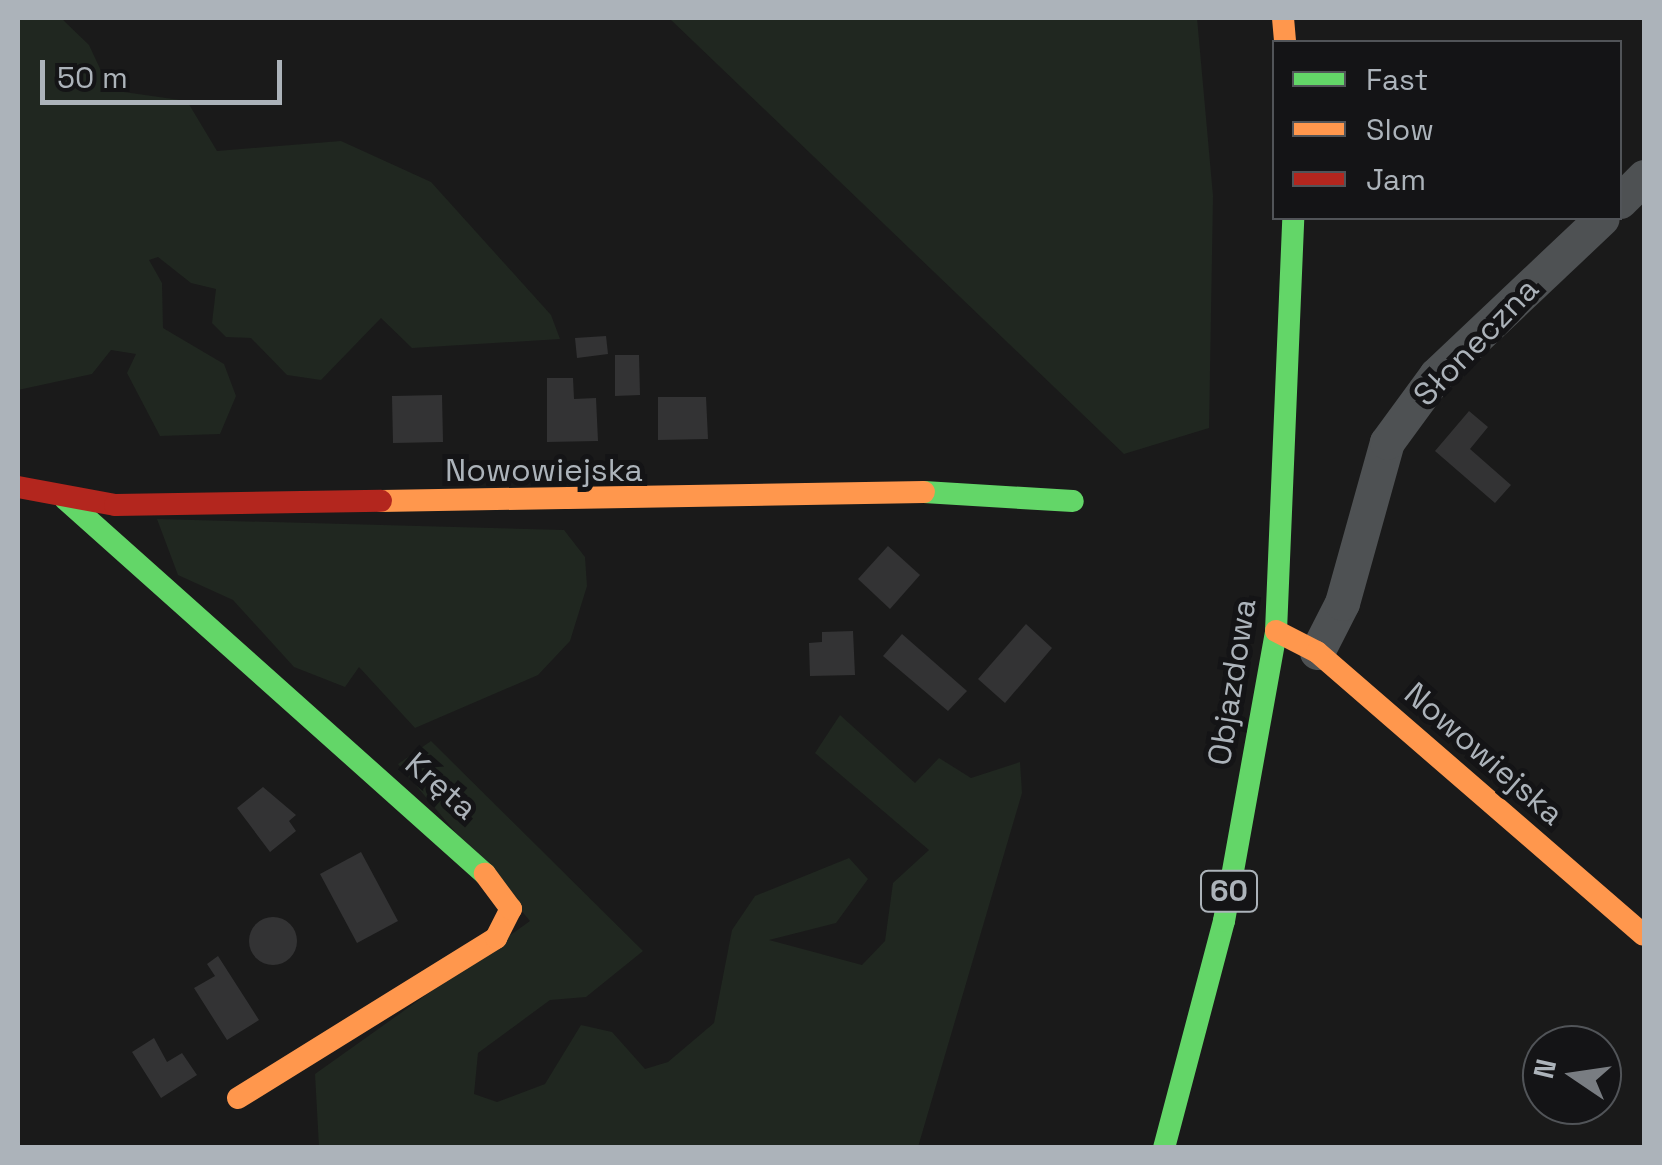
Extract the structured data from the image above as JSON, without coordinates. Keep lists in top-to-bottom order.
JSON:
{
  "streets": {
    "street": [
      "Słoneczna",
      "Nowowiejska",
      "Objazdowa",
      "Kręta",
      "60"
    ]
  },
  "crossings": [
    ["Słoneczna", "Nowowiejska"],
    ["Nowowiejska", "Objazdowa"],
    ["Nowowiejska", "Kręta"]
  ],
  "legend": ["Fast", "Slow", "Jam"],
  "scale_bar": "50 m",
  "north": "left"
}
